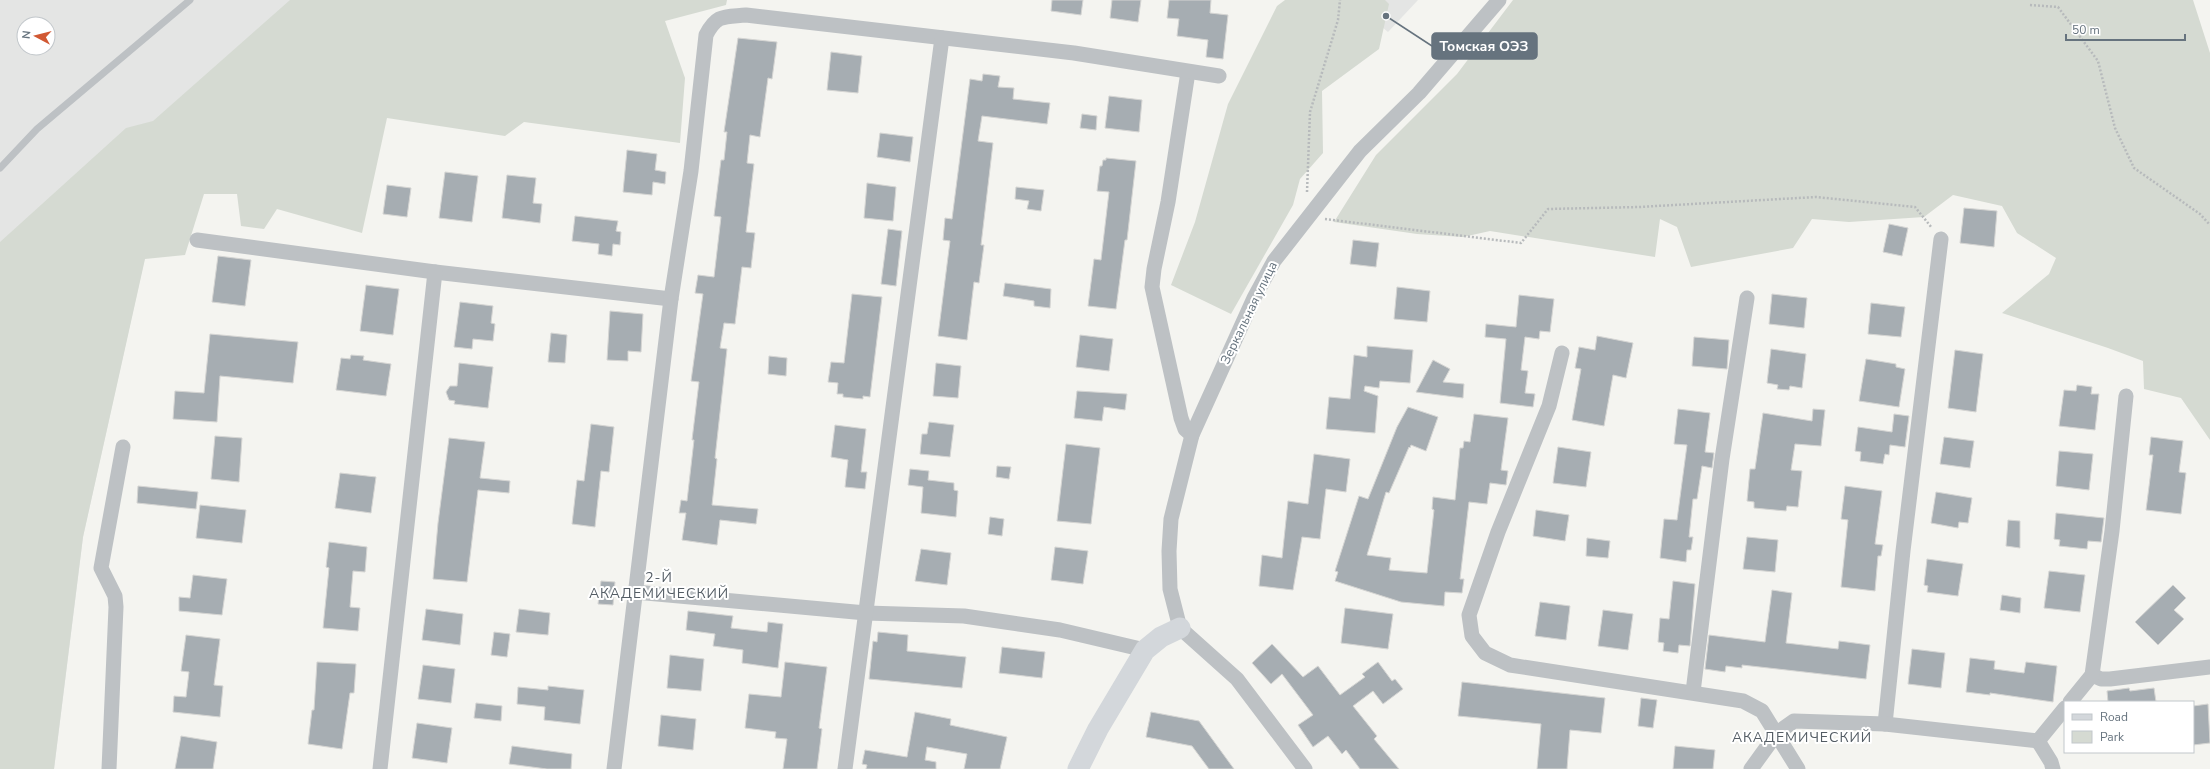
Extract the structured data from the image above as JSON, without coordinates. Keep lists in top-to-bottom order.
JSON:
{
  "streets": {
    "street": ["Зеркальная улица"]
  },
  "districts": ["2-Й АКАДЕМИЧЕСКИЙ", "АКАДЕМИЧЕСКИЙ"],
  "places": ["Томская ОЭЗ"],
  "legend": ["Road", "Park"],
  "scale_bar": "50 m",
  "north": "left"
}
